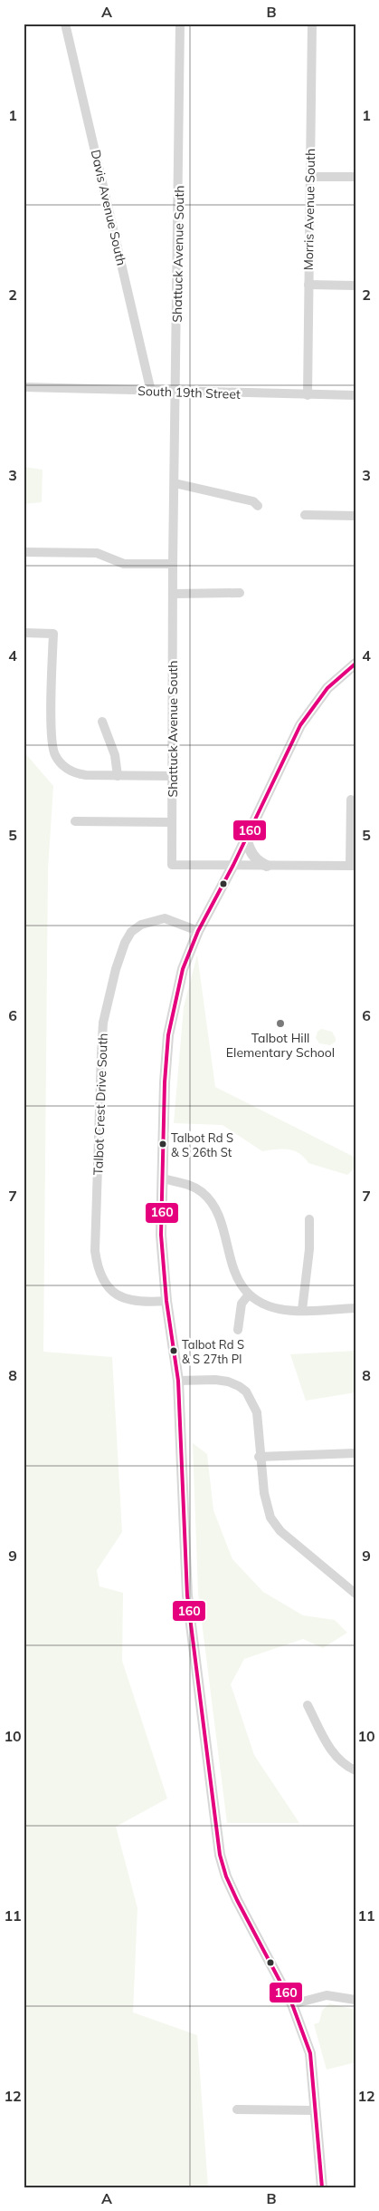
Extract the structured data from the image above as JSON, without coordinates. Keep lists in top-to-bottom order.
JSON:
{
  "streets": {
    "street": [
      "Davis Avenue South",
      "Morris Avenue South",
      "Shattuck Avenue South",
      "South 19th Street",
      "Talbot Crest Drive South"
    ]
  },
  "crossings": [
    ["Davis Avenue South", "South 19th Street"],
    ["Morris Avenue South", "South 19th Street"],
    ["Shattuck Avenue South", "South 19th Street"]
  ],
  "places": ["Talbot Hill Elementary School", "Talbot Rd S & S 26th St", "Talbot Rd S & S 27th Pl"],
  "lines": ["transit line 160"],
  "grid": {
    "columns": ["A", "B"],
    "rows": [
      "1",
      "2",
      "3",
      "4",
      "5",
      "6",
      "7",
      "8",
      "9",
      "10",
      "11",
      "12"
    ]
  }
}
